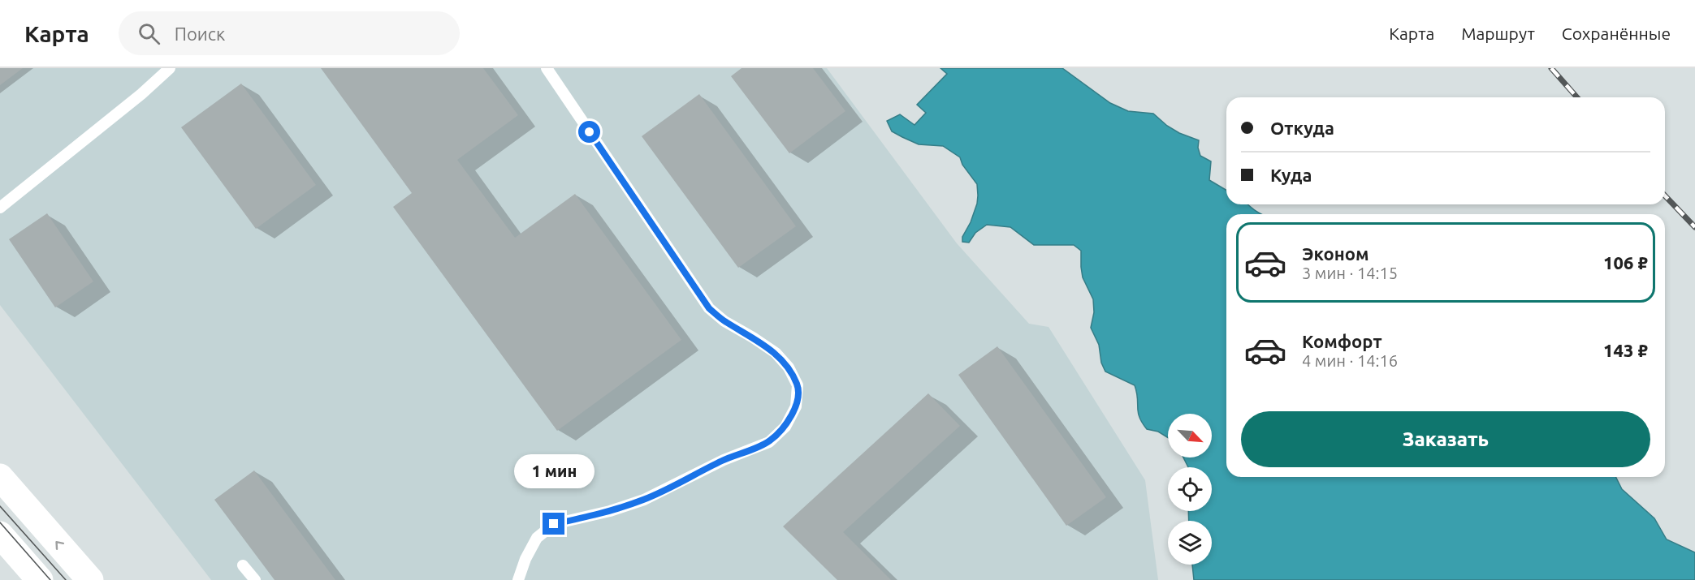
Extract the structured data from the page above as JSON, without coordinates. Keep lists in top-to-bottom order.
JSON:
{
  "north": "bottom right",
  "page": {
    "header": "Карта",
    "search": "Поиск",
    "nav": ["Карта", "Маршрут", "Сохранённые"],
    "banner": ["Откуда", "Куда"],
    "list": [
      {
        "name": "Эконом",
        "note": "3 мин · 14:15",
        "value": "106 ₽"
      },
      {
        "name": "Комфорт",
        "note": "4 мин · 14:16",
        "value": "143 ₽"
      }
    ],
    "buttons": "Заказать",
    "bubble": "1 мин"
  }
}
